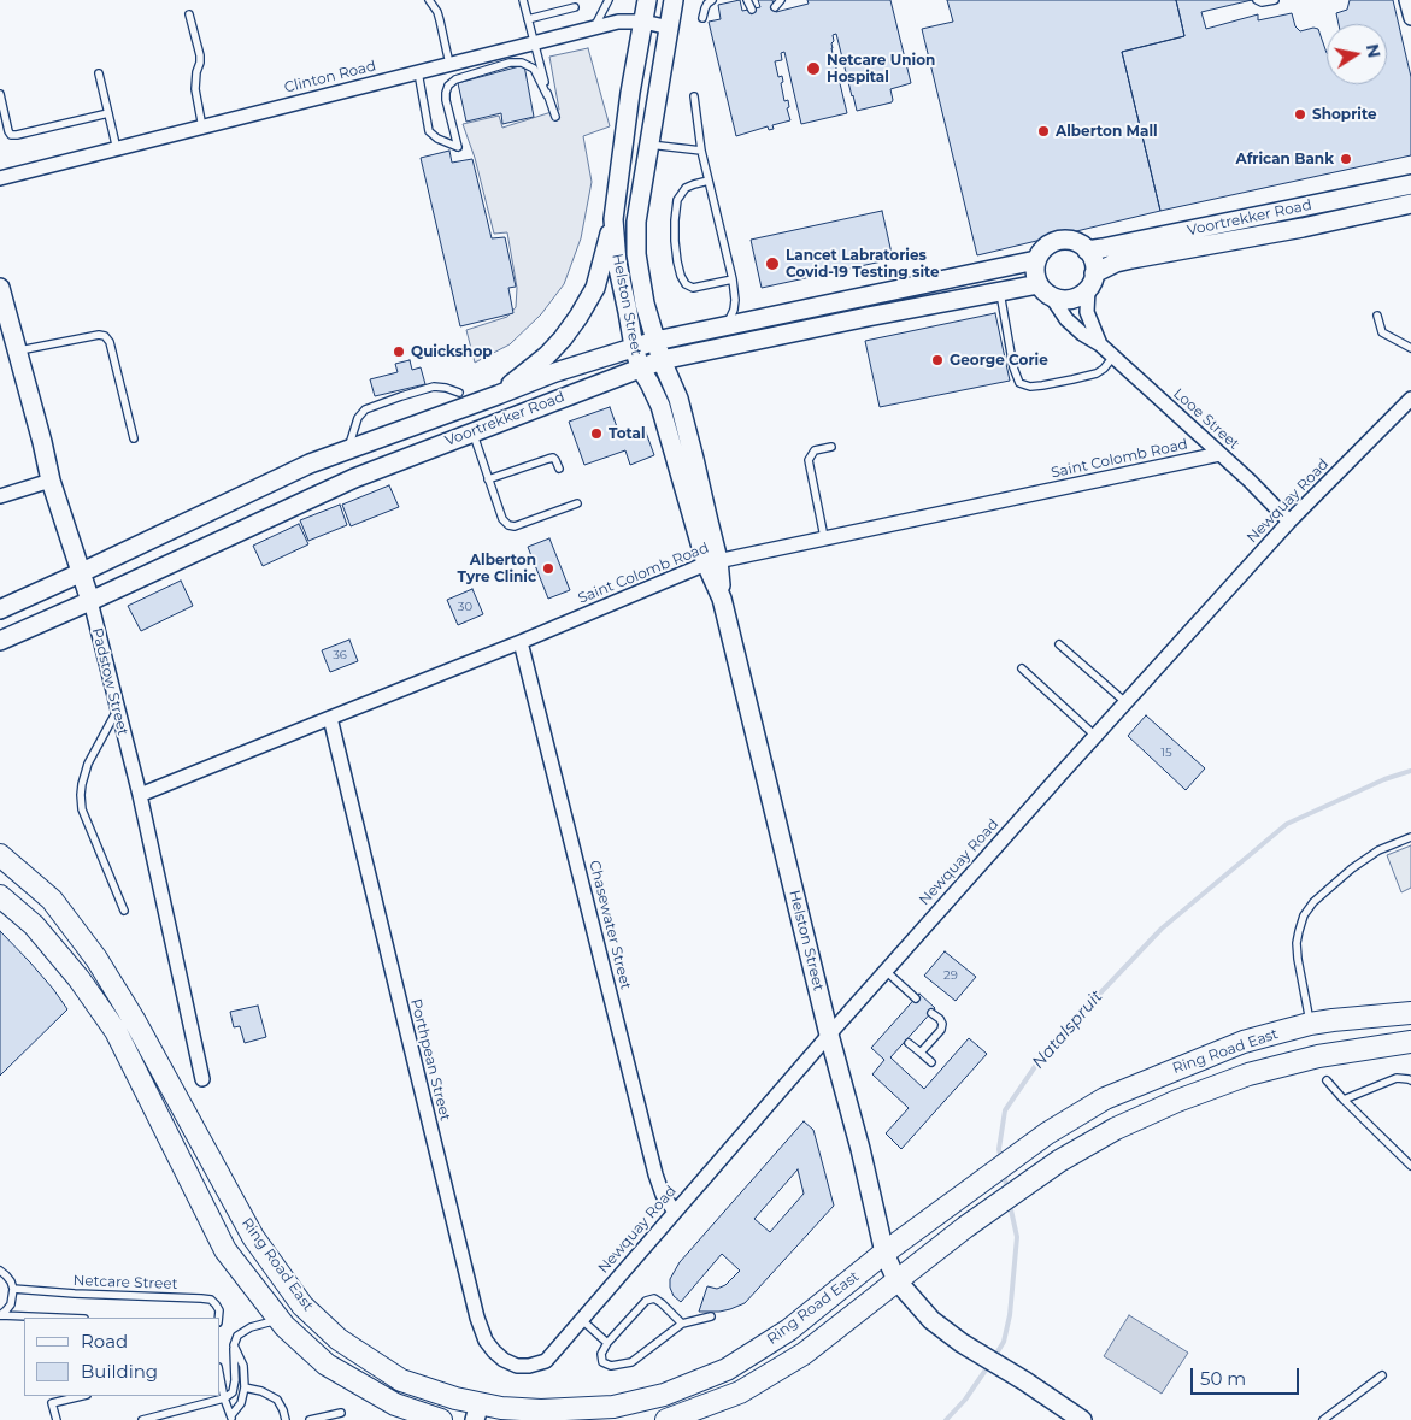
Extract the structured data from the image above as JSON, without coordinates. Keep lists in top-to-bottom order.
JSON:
{
  "streets": {
    "main road": [
      "Voortrekker Road",
      "Helston Street",
      "Padstow Street",
      "Ring Road East"
    ],
    "street": [
      "Clinton Road",
      "Looe Street",
      "Saint Colomb Road",
      "Newquay Road",
      "Chasewater Street",
      "Porthpean Street"
    ],
    "lane": ["Netcare Street"]
  },
  "crossings": [
    ["Clinton Road", "Helston Street"],
    ["Voortrekker Road", "Helston Street"],
    ["Voortrekker Road", "Looe Street"],
    ["Voortrekker Road", "Padstow Street"],
    ["Helston Street", "Saint Colomb Road"],
    ["Helston Street", "Newquay Road"],
    ["Helston Street", "Ring Road East"],
    ["Looe Street", "Saint Colomb Road"],
    ["Looe Street", "Newquay Road"],
    ["Saint Colomb Road", "Padstow Street"],
    ["Saint Colomb Road", "Chasewater Street"],
    ["Saint Colomb Road", "Porthpean Street"],
    ["Newquay Road", "Chasewater Street"],
    ["Newquay Road", "Porthpean Street"]
  ],
  "water": ["Natalspruit"],
  "places": [
    "Netcare Union Hospital",
    "Shoprite",
    "Alberton Mall",
    "African Bank",
    "Lancet Labratories Covid-19 Testing site",
    "Quickshop",
    "George Corie",
    "Total",
    "Alberton Tyre Clinic"
  ],
  "house_numbers": [
    "30",
    "36",
    "15",
    "29"
  ],
  "legend": ["Road", "Building"],
  "scale_bar": "50 m",
  "north": "right"
}
